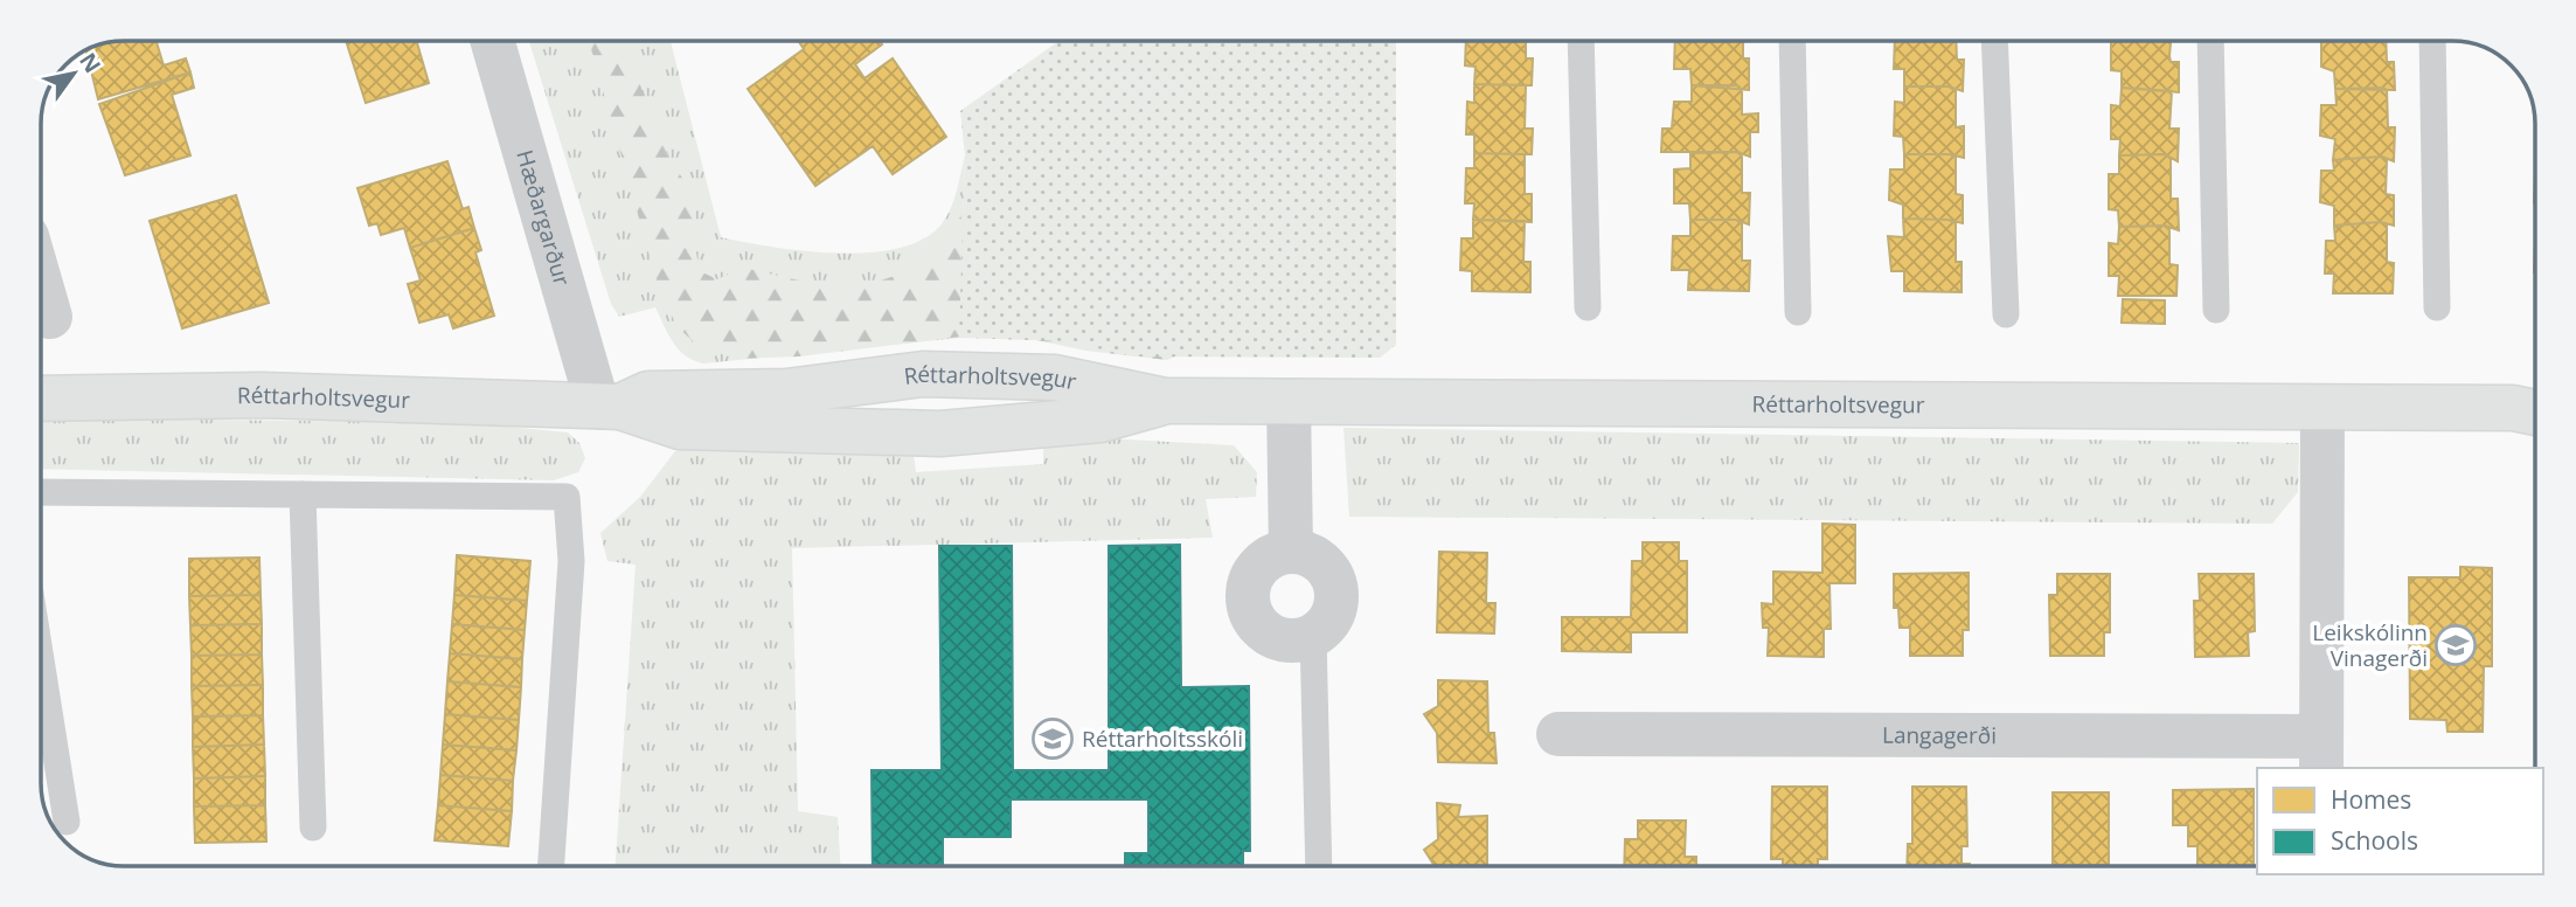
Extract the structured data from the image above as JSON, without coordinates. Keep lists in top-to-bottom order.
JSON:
{
  "streets": {
    "street": ["Hæðargarður", "Réttarholtsvegur", "Langagerði"]
  },
  "crossings": [
    ["Hæðargarður", "Réttarholtsvegur"],
    ["Réttarholtsvegur", "Langagerði"]
  ],
  "places": {
    "school or university": ["Leikskólinn Vinagerði", "Réttarholtsskóli"]
  },
  "legend": ["Homes", "Schools"],
  "north": "top right"
}
